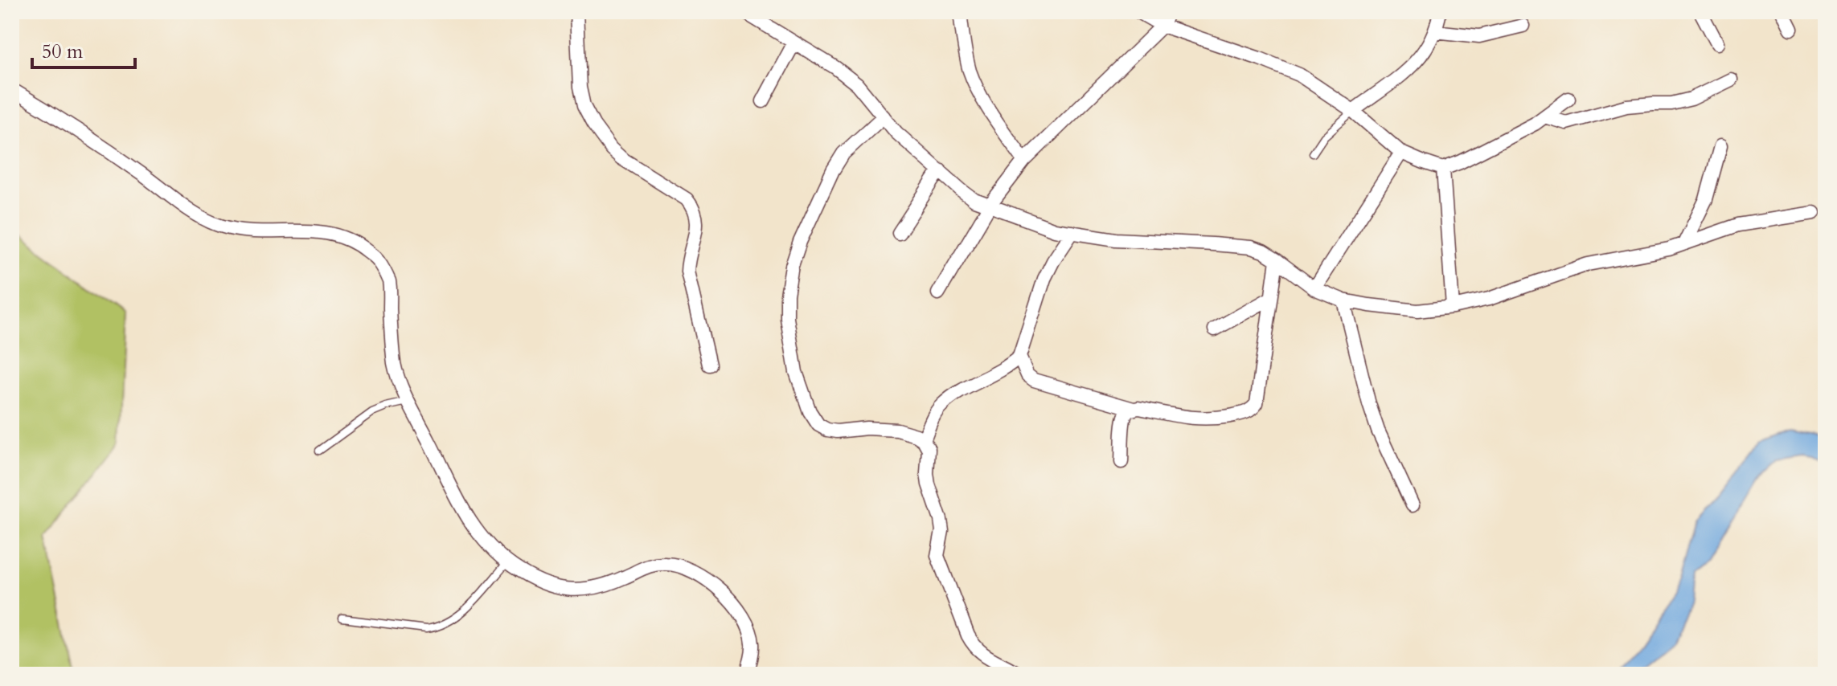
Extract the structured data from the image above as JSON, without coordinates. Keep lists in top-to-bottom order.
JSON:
{
  "scale_bar": "50 m"
}
